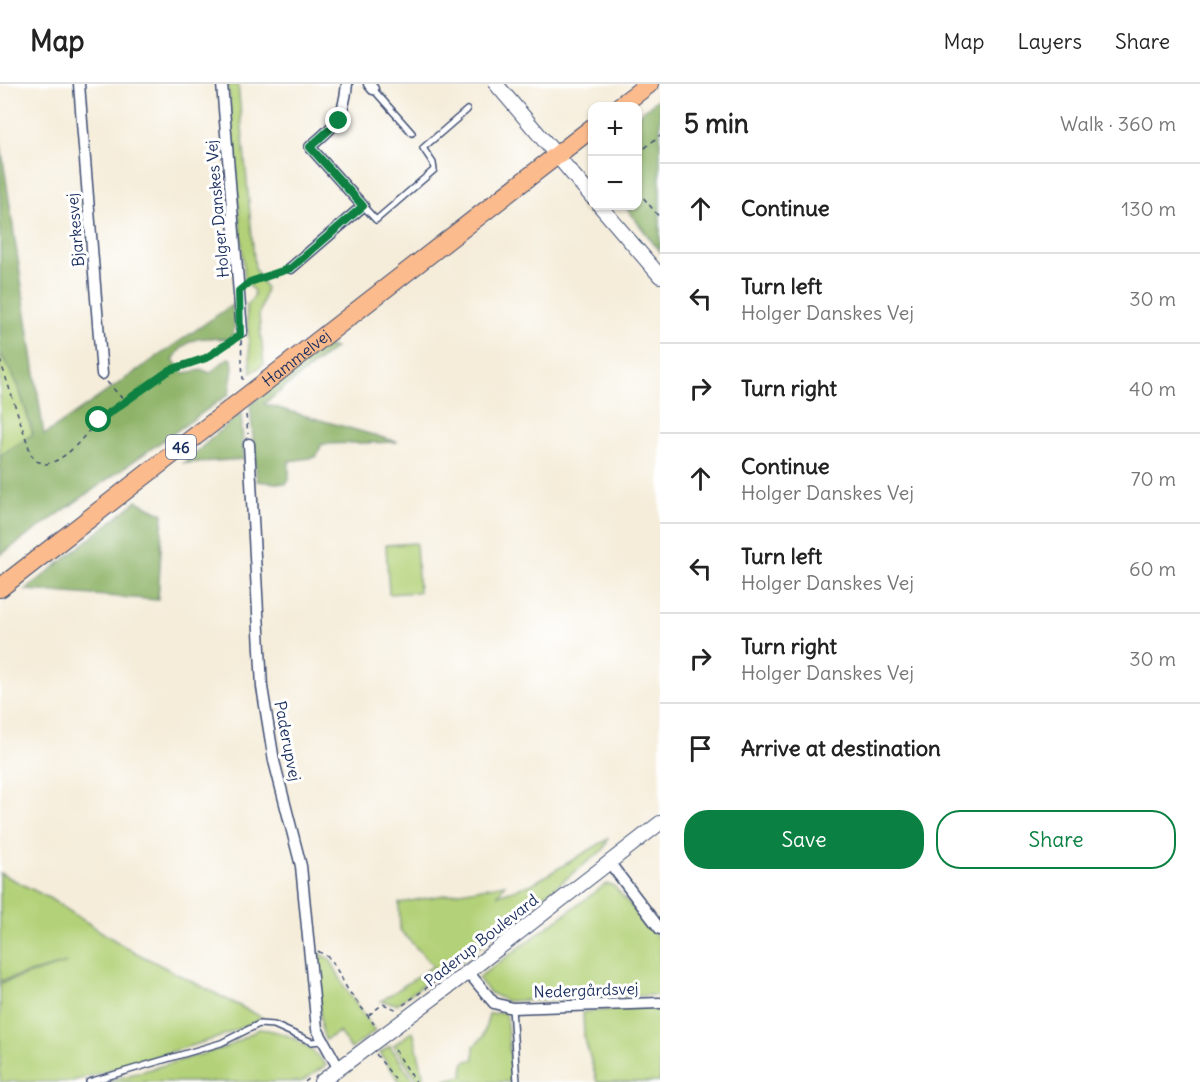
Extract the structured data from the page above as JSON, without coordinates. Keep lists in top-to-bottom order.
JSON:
{
  "streets": {
    "highway": ["Hammelvej", "46"],
    "street": [
      "Holger Danskes Vej",
      "Bjarkesvej",
      "Paderupvej",
      "Paderup Boulevard",
      "Nedergårdsvej"
    ]
  },
  "crossings": [
    ["Paderupvej", "Paderup Boulevard"],
    ["Paderup Boulevard", "Nedergårdsvej"]
  ],
  "page": {
    "header": "Map",
    "nav": ["Map", "Layers", "Share"],
    "heading": ["5 min", "Walk · 360 m"],
    "map_buttons": ["+", "−"],
    "list": [
      ["Continue", "130 m"],
      ["Turn left", "Holger Danskes Vej", "30 m"],
      ["Turn right", "40 m"],
      ["Continue", "Holger Danskes Vej", "70 m"],
      ["Turn left", "Holger Danskes Vej", "60 m"],
      ["Turn right", "Holger Danskes Vej", "30 m"],
      "Arrive at destination"
    ],
    "buttons": ["Save", "Share"]
  }
}
